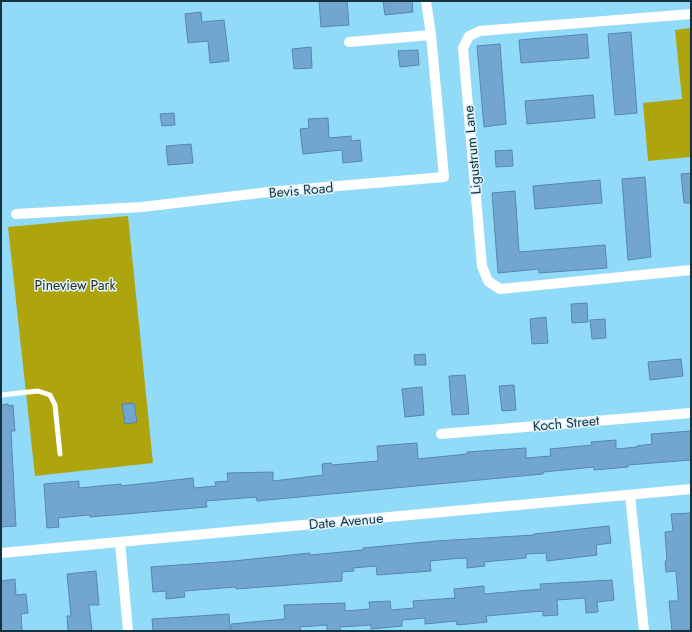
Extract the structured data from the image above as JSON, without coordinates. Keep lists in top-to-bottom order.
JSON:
{
  "streets": {
    "street": [
      "Ligustrum Lane",
      "Bevis Road",
      "Koch Street",
      "Date Avenue"
    ]
  },
  "parks": ["Pineview Park"]
}
